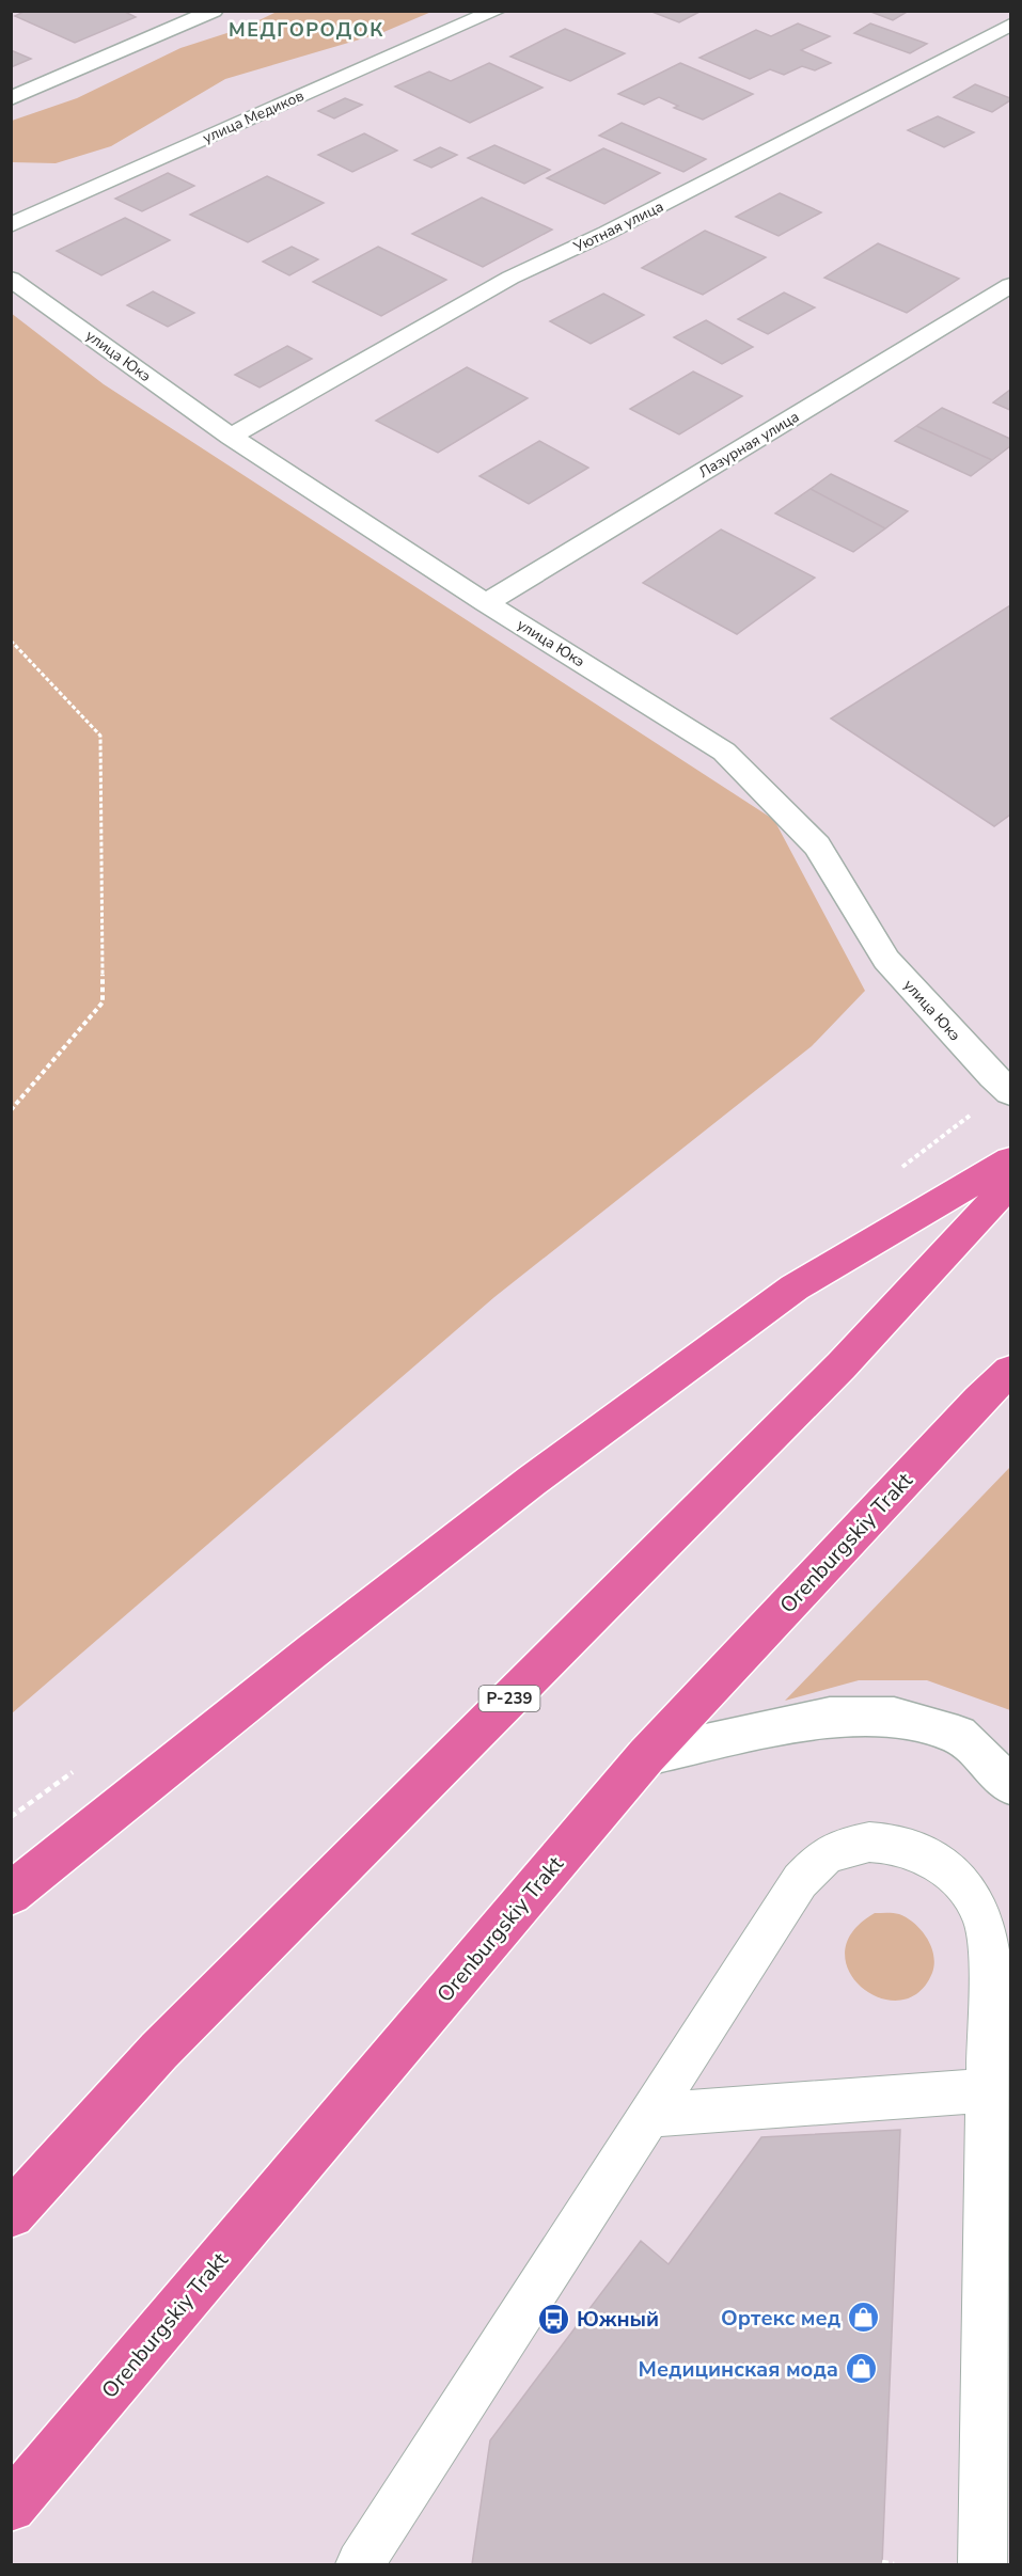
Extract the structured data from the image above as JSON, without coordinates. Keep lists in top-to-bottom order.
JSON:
{
  "streets": {
    "main road": ["Orenburgskiy Trakt", "Р-239"],
    "street": [
      "улица Медиков",
      "Уютная улица",
      "улица Юкэ",
      "Лазурная улица"
    ]
  },
  "crossings": [
    ["Уютная улица", "улица Юкэ"],
    ["улица Юкэ", "Лазурная улица"]
  ],
  "districts": ["МЕДГОРОДОК"],
  "places": {
    "shop": ["Ортекс мед", "Медицинская мода"],
    "bus stop": ["Южный"]
  }
}
